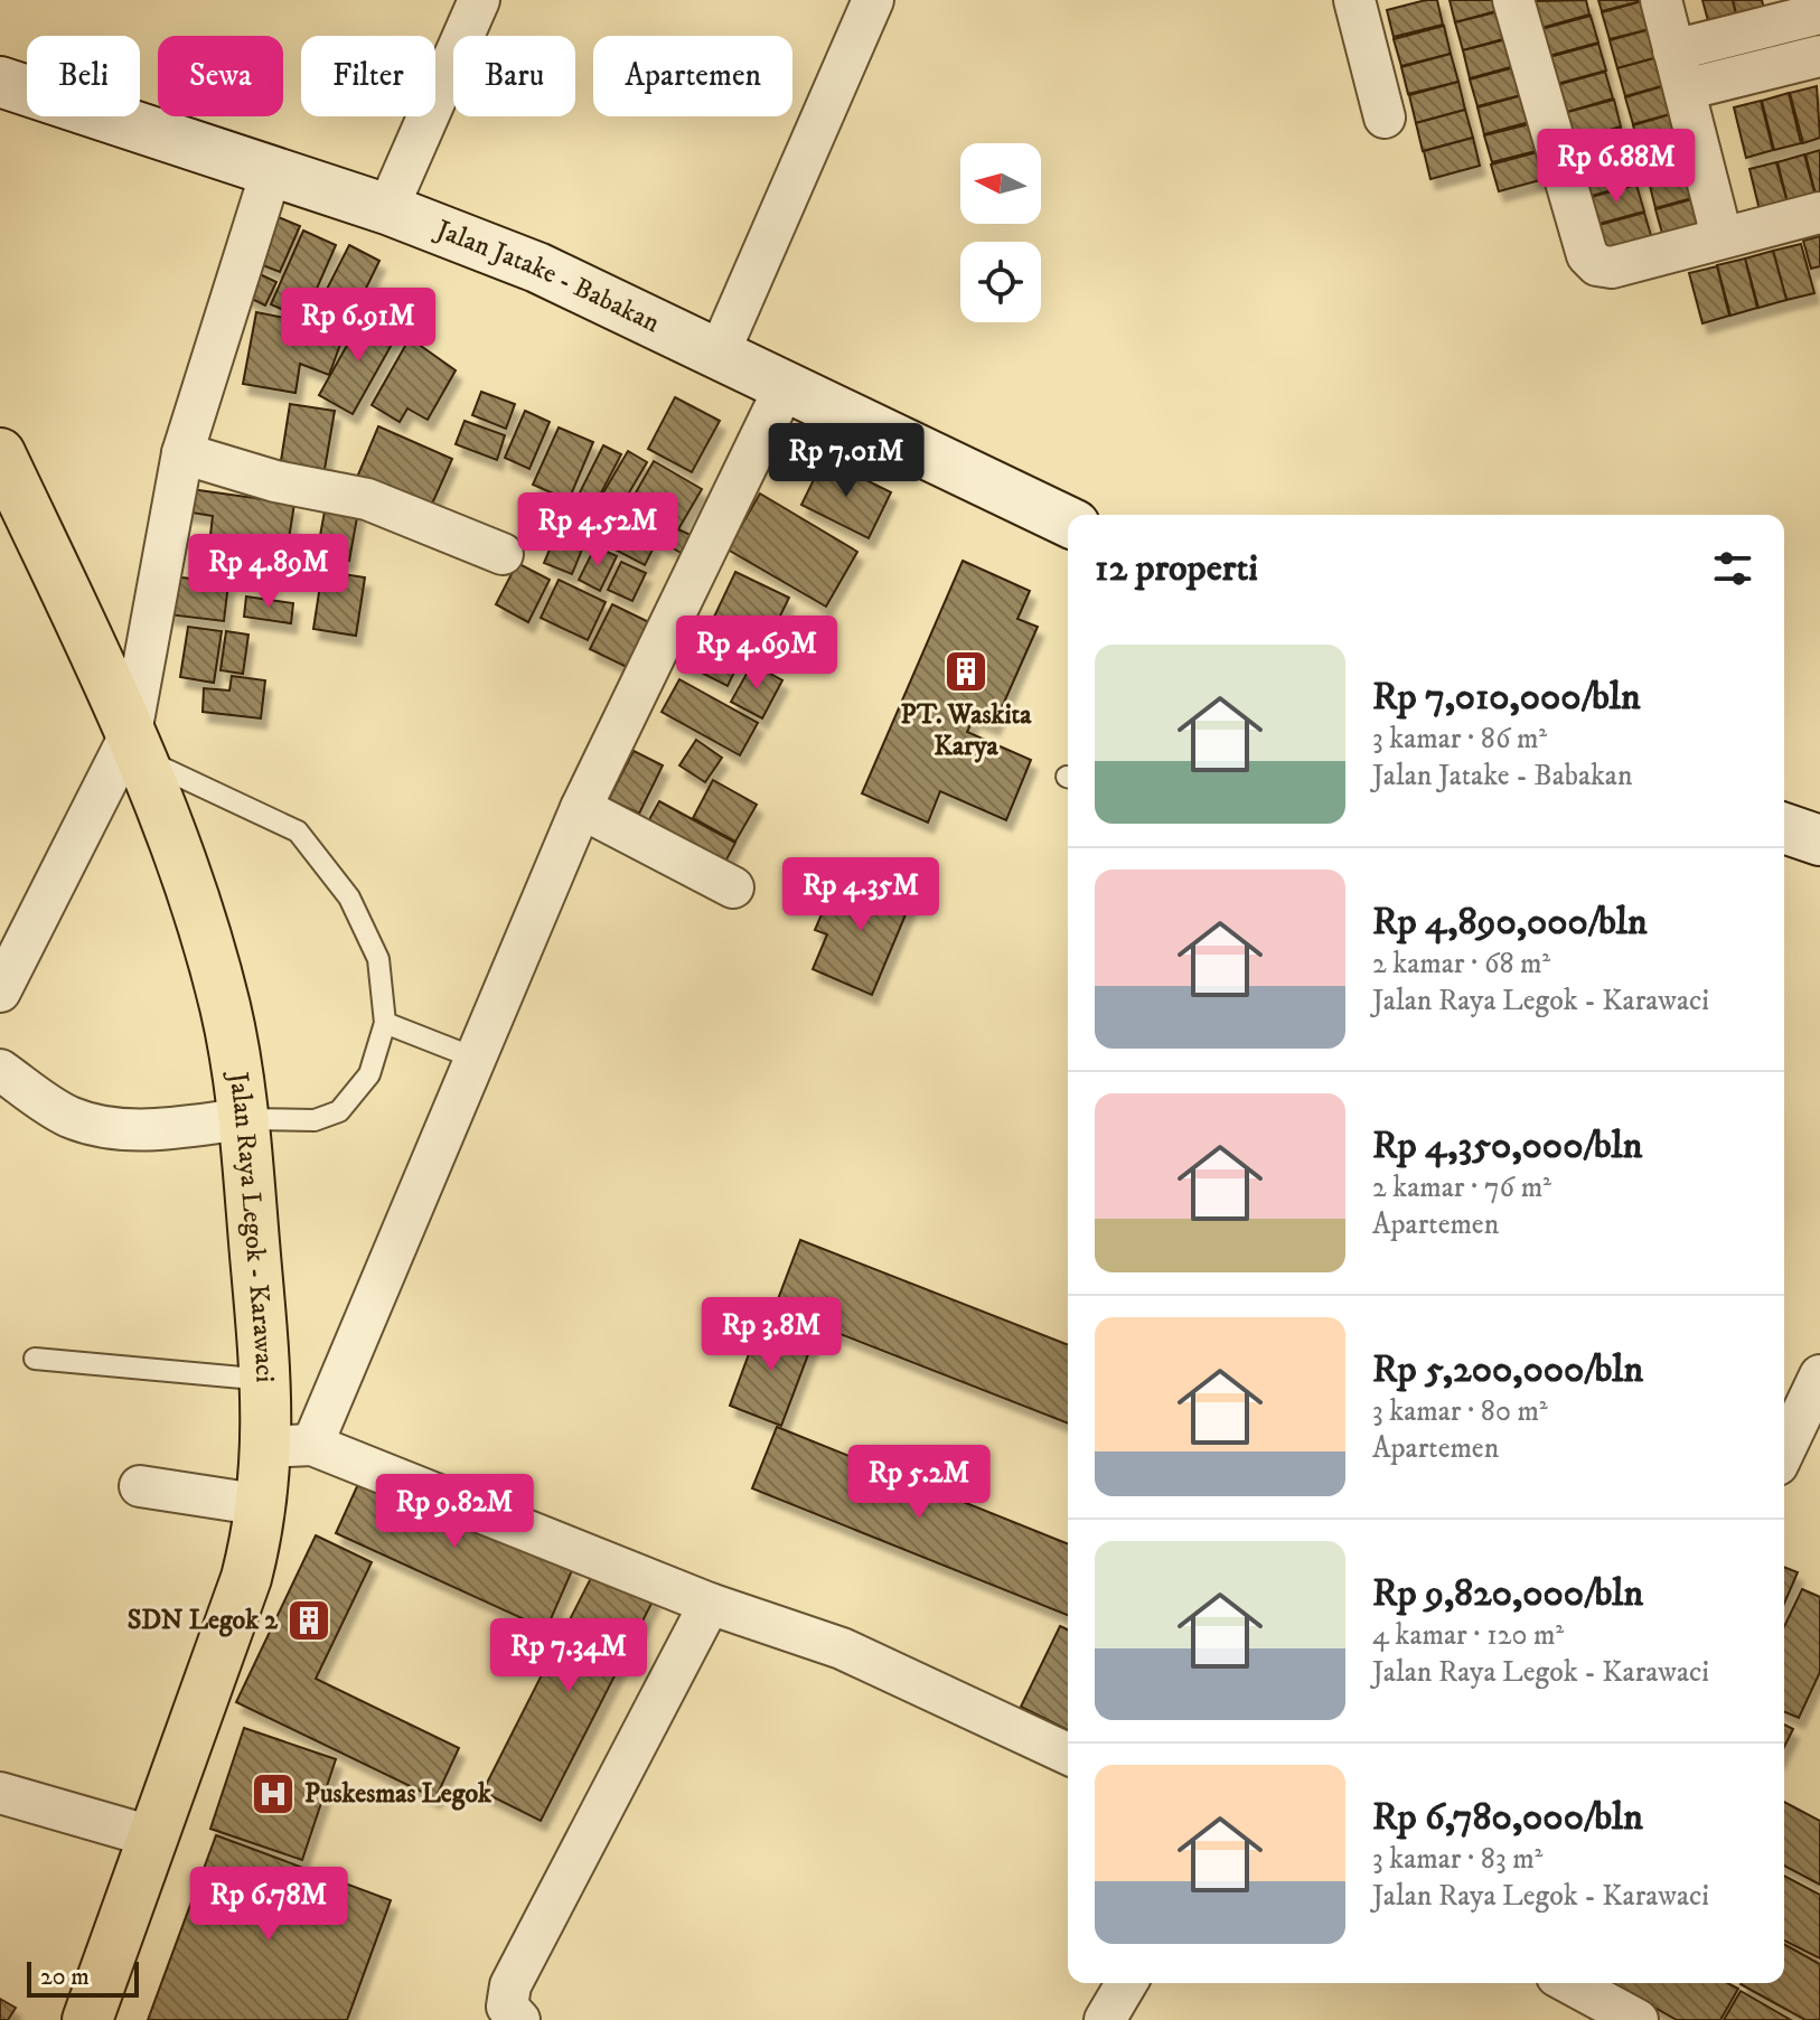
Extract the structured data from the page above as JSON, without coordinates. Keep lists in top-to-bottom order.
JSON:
{
  "streets": {
    "main road": ["Jalan Jatake - Babakan", "Jalan Raya Legok - Karawaci"]
  },
  "places": {
    "building": ["PT. Waskita Karya", "SDN Legok 2"],
    "hospital": ["Puskesmas Legok"]
  },
  "scale_bar": "20 m",
  "north": "left",
  "page": {
    "chip": [
      "Beli",
      "Sewa",
      "Filter",
      "Baru",
      "Apartemen"
    ],
    "price": [
      "Rp 6.88M",
      "Rp 6.91M",
      "Rp 7.01M",
      "Rp 4.52M",
      "Rp 4.89M",
      "Rp 4.69M",
      "Rp 4.35M",
      "Rp 3.8M",
      "Rp 5.2M",
      "Rp 9.82M",
      "Rp 7.34M",
      "Rp 6.78M"
    ],
    "heading": "12 properti",
    "list": [
      {
        "name": "Rp 7,010,000/bln",
        "note": "3 kamar · 86 m² · Jalan Jatake - Babakan"
      },
      {
        "name": "Rp 4,890,000/bln",
        "note": "2 kamar · 68 m² · Jalan Raya Legok - Karawaci"
      },
      {
        "name": "Rp 4,350,000/bln",
        "note": "2 kamar · 76 m² · Apartemen"
      },
      {
        "name": "Rp 5,200,000/bln",
        "note": "3 kamar · 80 m² · Apartemen"
      },
      {
        "name": "Rp 9,820,000/bln",
        "note": "4 kamar · 120 m² · Jalan Raya Legok - Karawaci"
      },
      {
        "name": "Rp 6,780,000/bln",
        "note": "3 kamar · 83 m² · Jalan Raya Legok - Karawaci"
      }
    ],
    "scale": "20 m"
  }
}
